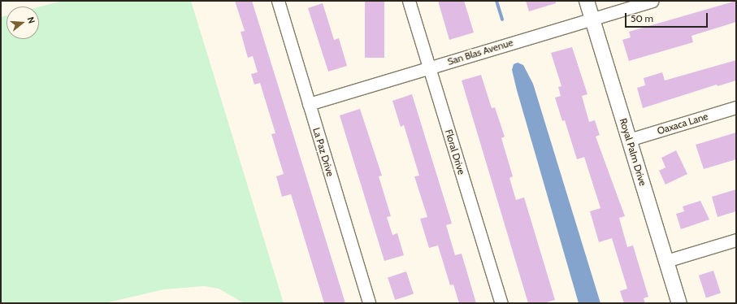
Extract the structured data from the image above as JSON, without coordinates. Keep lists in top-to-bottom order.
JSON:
{
  "streets": {
    "street": [
      "San Blas Avenue",
      "Oaxaca Lane",
      "La Paz Drive",
      "Floral Drive",
      "Royal Palm Drive"
    ]
  },
  "crossings": [
    ["San Blas Avenue", "La Paz Drive"],
    ["San Blas Avenue", "Floral Drive"],
    ["San Blas Avenue", "Royal Palm Drive"],
    ["Oaxaca Lane", "Royal Palm Drive"]
  ],
  "scale_bar": "50 m",
  "north": "right"
}
